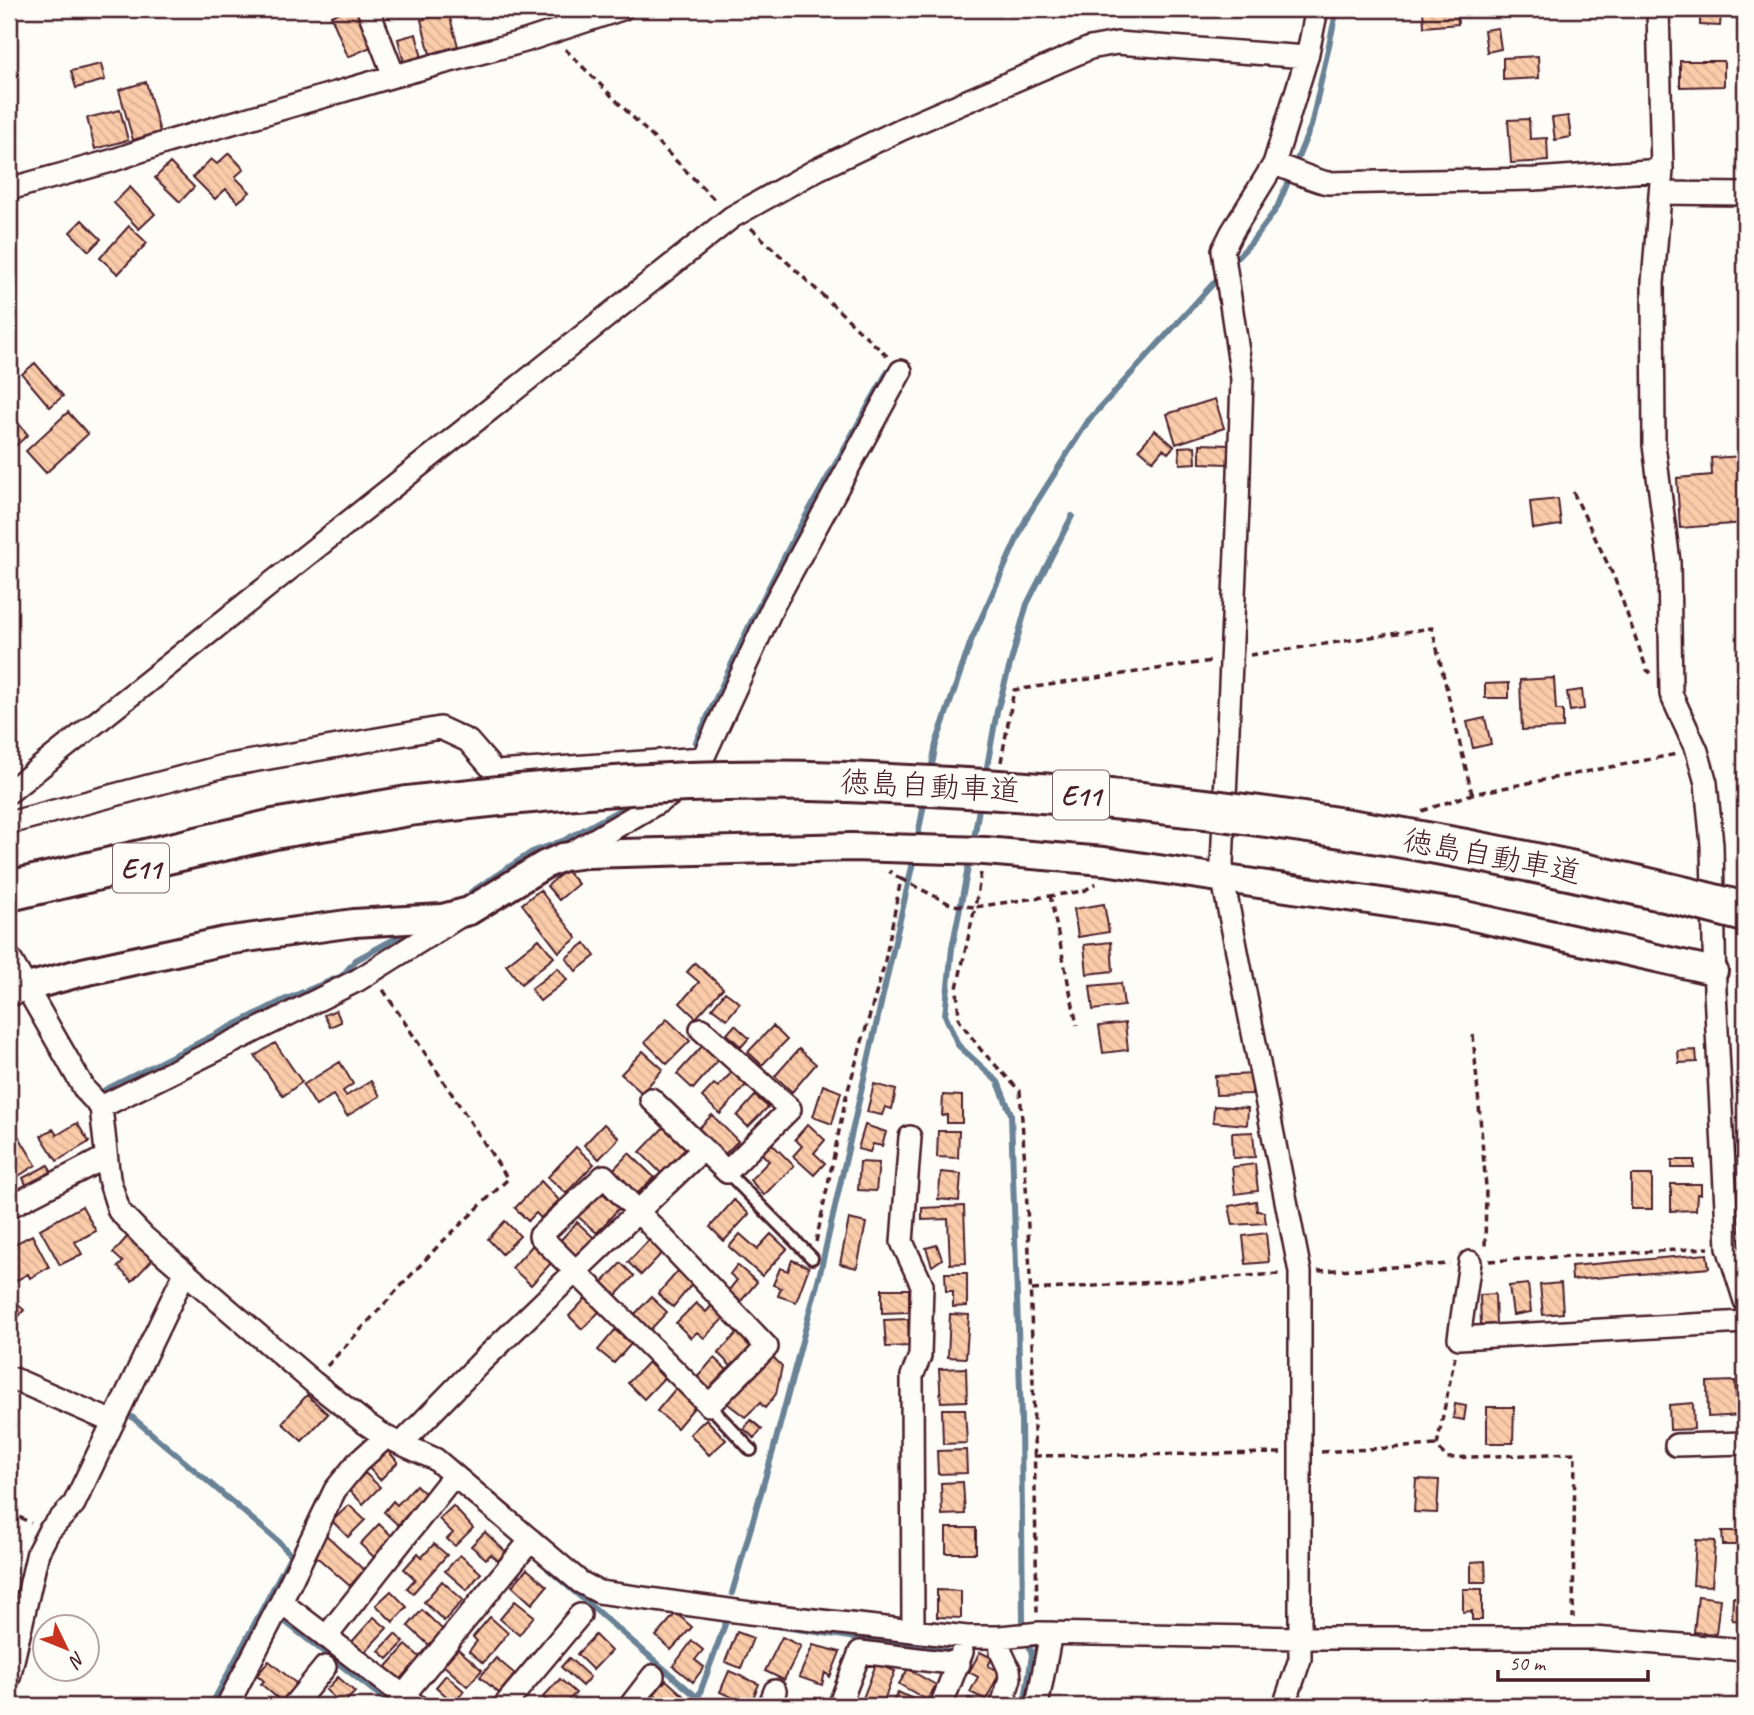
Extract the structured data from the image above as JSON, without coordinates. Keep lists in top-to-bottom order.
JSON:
{
  "streets": {
    "highway": ["徳島自動車道", "E11"]
  },
  "scale_bar": "50 m",
  "north": "bottom right"
}
